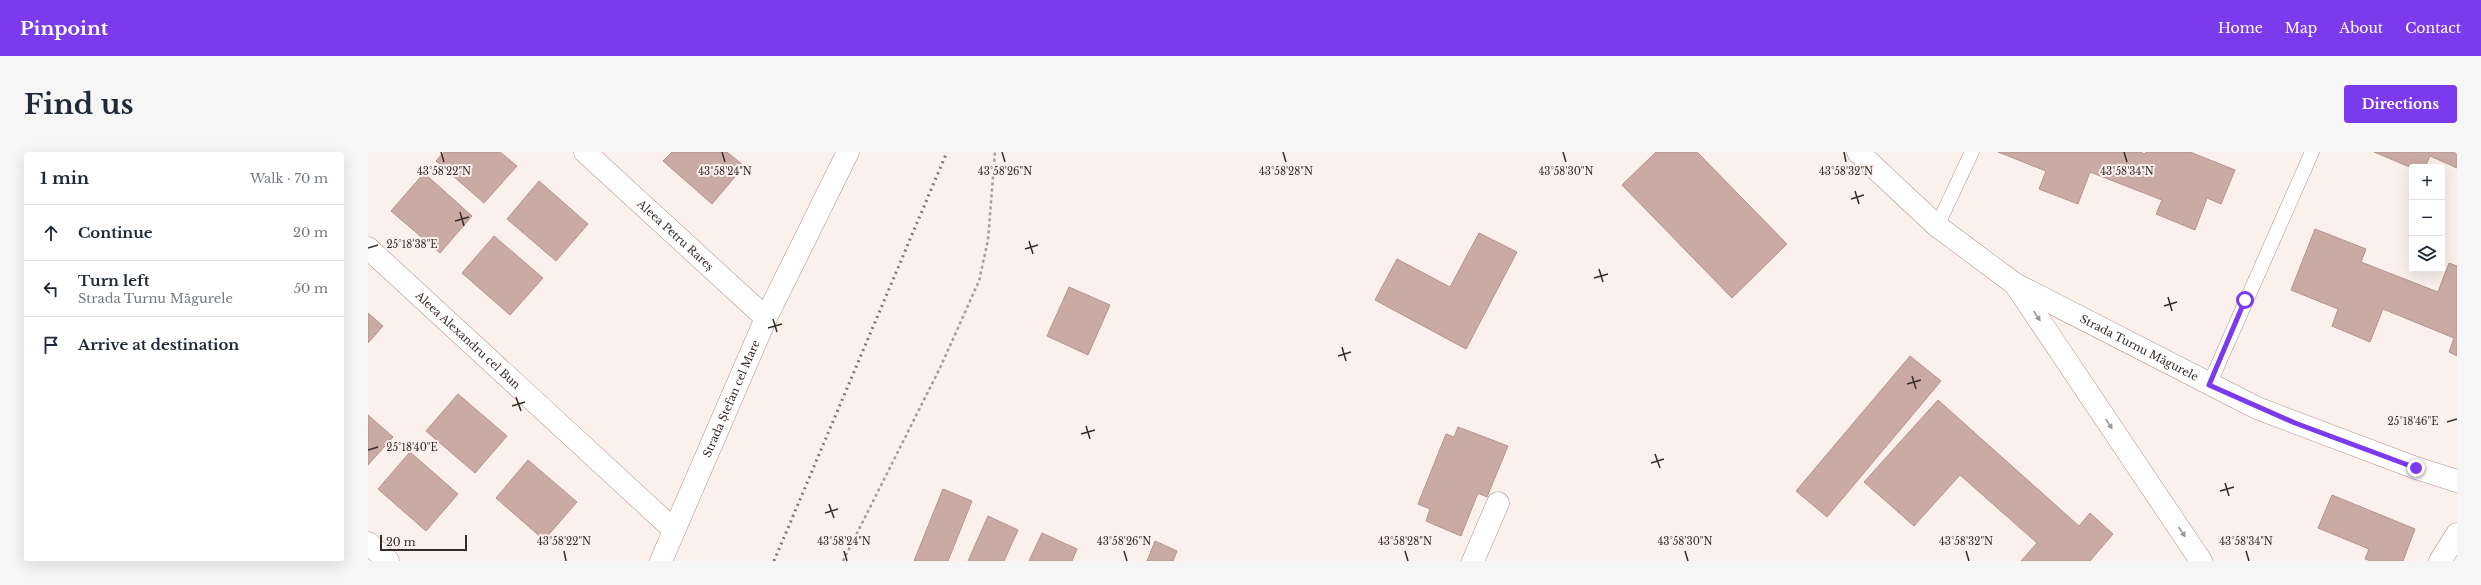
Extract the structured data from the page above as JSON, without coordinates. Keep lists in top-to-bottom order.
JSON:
{
  "streets": {
    "street": [
      "Aleea Petru Rareș",
      "Aleea Alexandru cel Bun",
      "Strada Turnu Măgurele",
      "Strada Ștefan cel Mare"
    ]
  },
  "crossings": [
    ["Aleea Petru Rareș", "Strada Ștefan cel Mare"],
    ["Aleea Alexandru cel Bun", "Strada Ștefan cel Mare"]
  ],
  "scale_bar": "20 m",
  "page": {
    "header": "Pinpoint",
    "nav": [
      "Home",
      "Map",
      "About",
      "Contact"
    ],
    "buttons": "Directions",
    "title": "Find us",
    "heading": ["1 min", "Walk · 70 m"],
    "map_buttons": ["+", "−"],
    "list": [
      ["Continue", "20 m"],
      ["Turn left", "Strada Turnu Măgurele", "50 m"],
      "Arrive at destination"
    ],
    "scale": "20 m"
  },
  "coordinates": [
    "43°58'22\"N",
    "43°58'24\"N",
    "43°58'26\"N",
    "43°58'28\"N",
    "43°58'30\"N",
    "43°58'32\"N",
    "43°58'34\"N",
    "25°18'38\"E",
    "25°18'46\"E",
    "25°18'40\"E"
  ]
}
